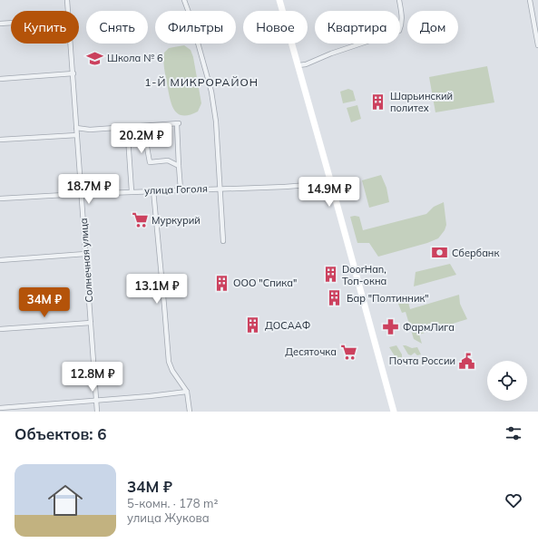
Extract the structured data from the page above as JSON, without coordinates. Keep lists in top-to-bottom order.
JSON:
{
  "streets": {
    "street": ["улица Гоголя", "Солнечная улица"]
  },
  "crossings": [
    ["улица Гоголя", "Солнечная улица"]
  ],
  "districts": ["1-Й МИКРОРАЙОН"],
  "places": {
    "school or university": ["Школа № 6"],
    "building": [
      "Шарьинский политех",
      "DoorHan, Топ-окна",
      "ООО \"Спика\"",
      "Бар \"Полтинник\"",
      "ДОСААФ"
    ],
    "supermarket": ["Муркурий", "Десяточка"],
    "bank": ["Сбербанк"],
    "pharmacy": ["ФармЛига"],
    "public building": ["Почта России"]
  },
  "page": {
    "chip": [
      "Купить",
      "Снять",
      "Фильтры",
      "Новое",
      "Квартира",
      "Дом"
    ],
    "price": [
      "20.2M ₽",
      "18.7M ₽",
      "14.9M ₽",
      "13.1M ₽",
      "34M ₽",
      "12.8M ₽"
    ],
    "heading": "Объектов: 6",
    "list": [
      {
        "name": "34M ₽",
        "note": "5-комн. · 178 m² · улица Жукова"
      }
    ]
  }
}
